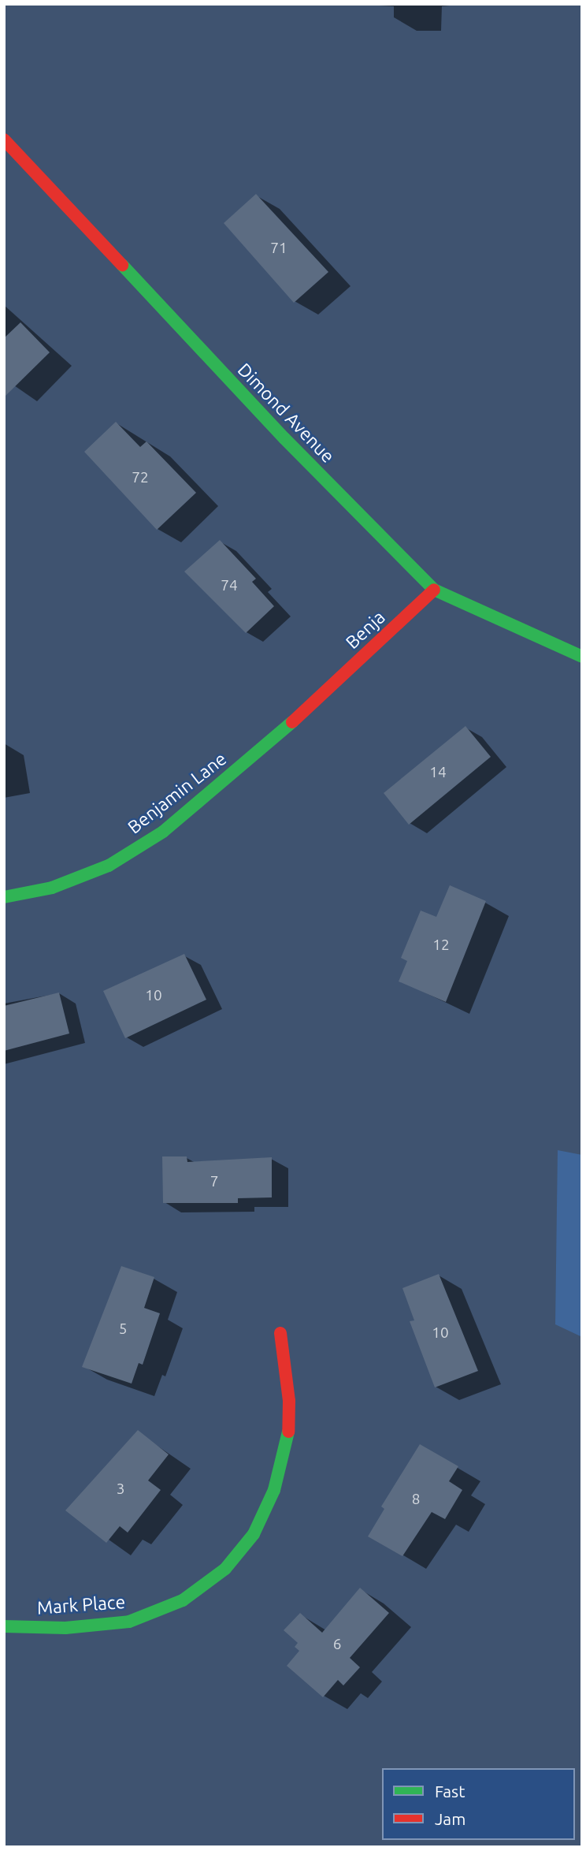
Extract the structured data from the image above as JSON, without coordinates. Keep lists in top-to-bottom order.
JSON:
{
  "streets": {
    "street": [
      "Dimond Avenue",
      "Benja",
      "Benjamin Lane",
      "Mark Place"
    ]
  },
  "crossings": [
    ["Dimond Avenue", "Benja"],
    ["Benja", "Benjamin Lane"]
  ],
  "house_numbers": [
    "71",
    "72",
    "74",
    "14",
    "12",
    "10",
    "7",
    "5",
    "10",
    "3",
    "8",
    "6"
  ],
  "legend": ["Fast", "Jam"]
}
